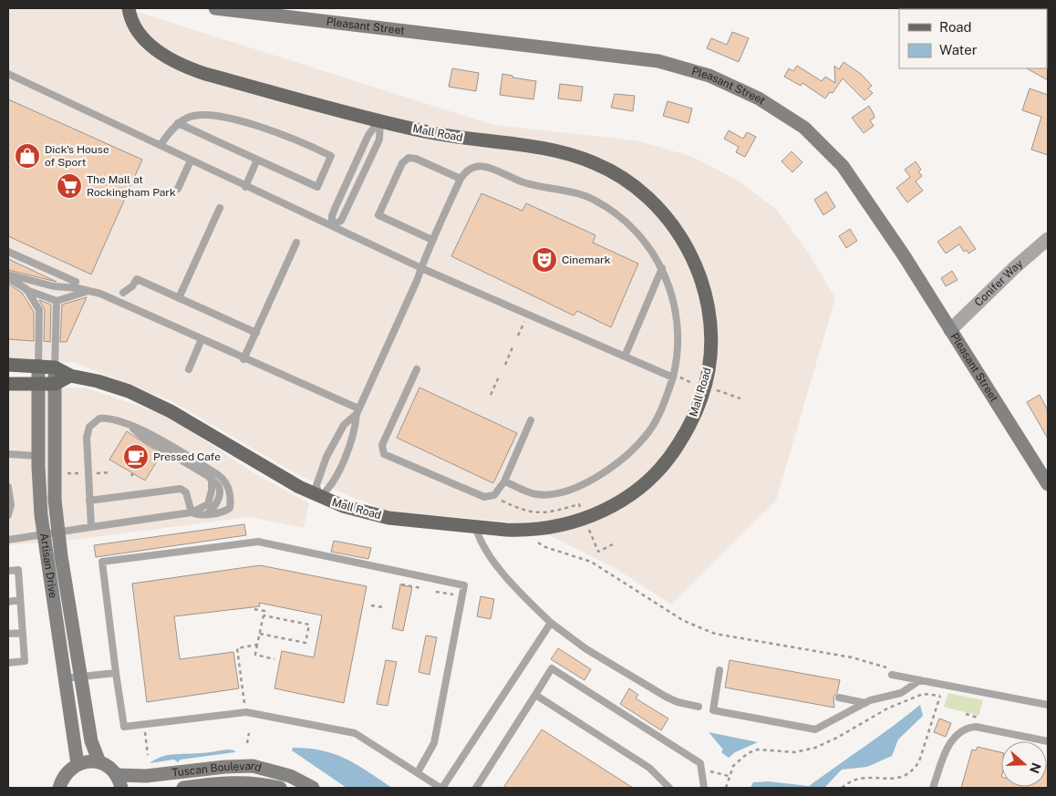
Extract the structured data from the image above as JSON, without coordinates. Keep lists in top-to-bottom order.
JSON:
{
  "streets": {
    "main road": [
      "Pleasant Street",
      "Mall Road",
      "Artisan Drive",
      "Tuscan Boulevard"
    ],
    "street": ["Conifer Way"]
  },
  "crossings": [
    ["Pleasant Street", "Conifer Way"],
    ["Mall Road", "Artisan Drive"]
  ],
  "places": {
    "shop": ["Dick's House of Sport"],
    "supermarket": ["The Mall at Rockingham Park"],
    "theatre": ["Cinemark"],
    "cafe": ["Pressed Cafe"]
  },
  "legend": ["Road", "Water"],
  "north": "right"
}
